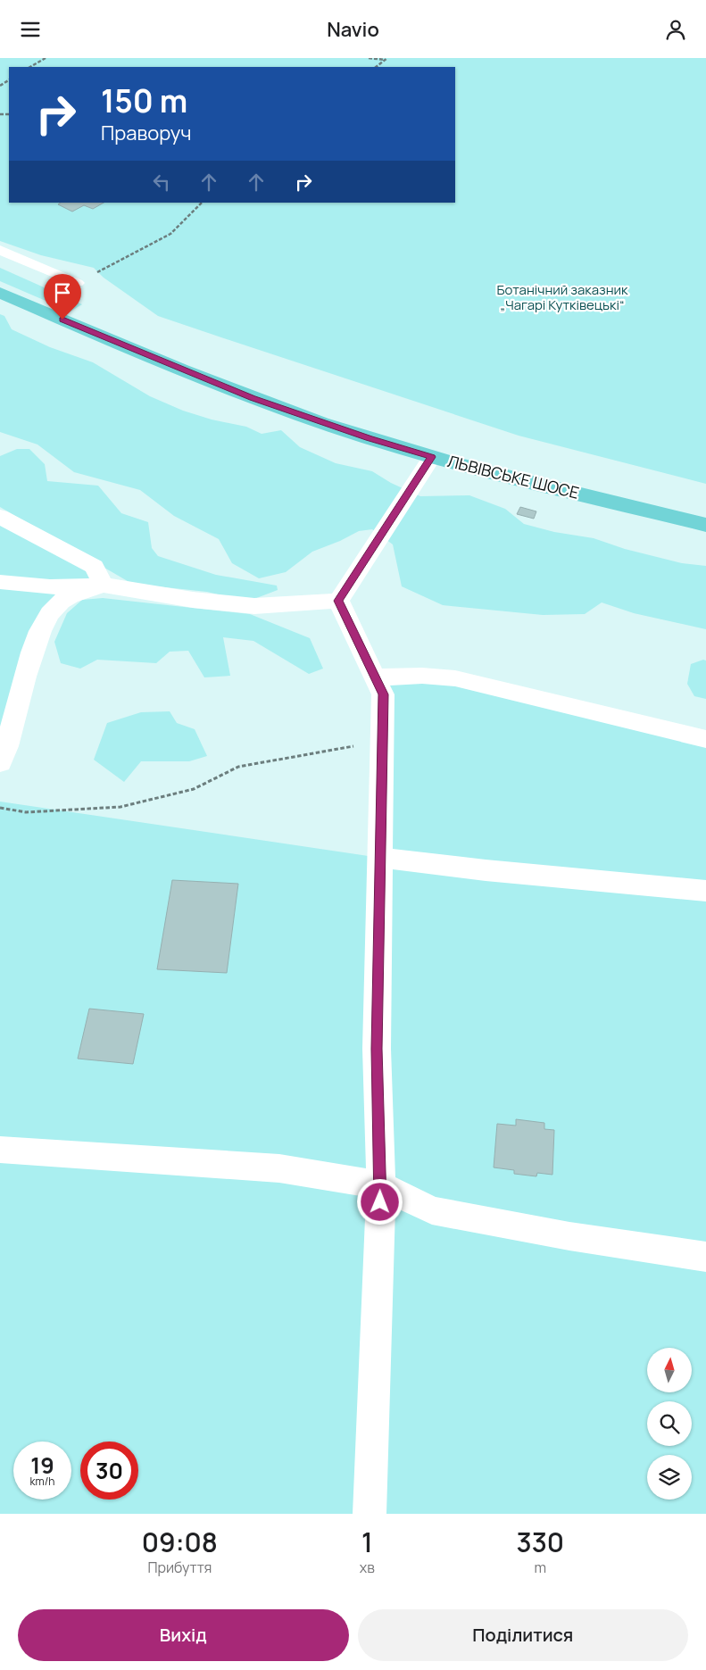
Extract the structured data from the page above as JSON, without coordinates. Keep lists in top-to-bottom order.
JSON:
{
  "streets": {
    "highway": ["ЛЬВІВСЬКЕ ШОСЕ"]
  },
  "parks": ["Ботанічний заказник „Чагарі Кутківецькі“"],
  "north": "top",
  "page": {
    "header": "Navio",
    "turn": ["150 m", "Праворуч"],
    "speed": "19 km/h",
    "limit": "30",
    "eta": [
      "09:08",
      "Прибуття",
      "1",
      "хв",
      "330",
      "m"
    ],
    "buttons": ["Вихід", "Поділитися"]
  }
}
